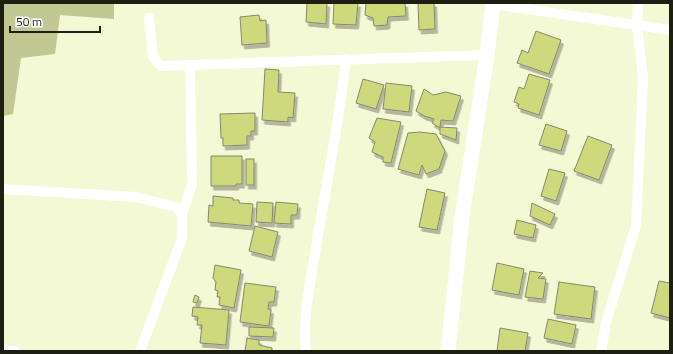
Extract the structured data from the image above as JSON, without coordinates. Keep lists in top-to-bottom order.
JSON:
{
  "scale_bar": "50 m"
}
